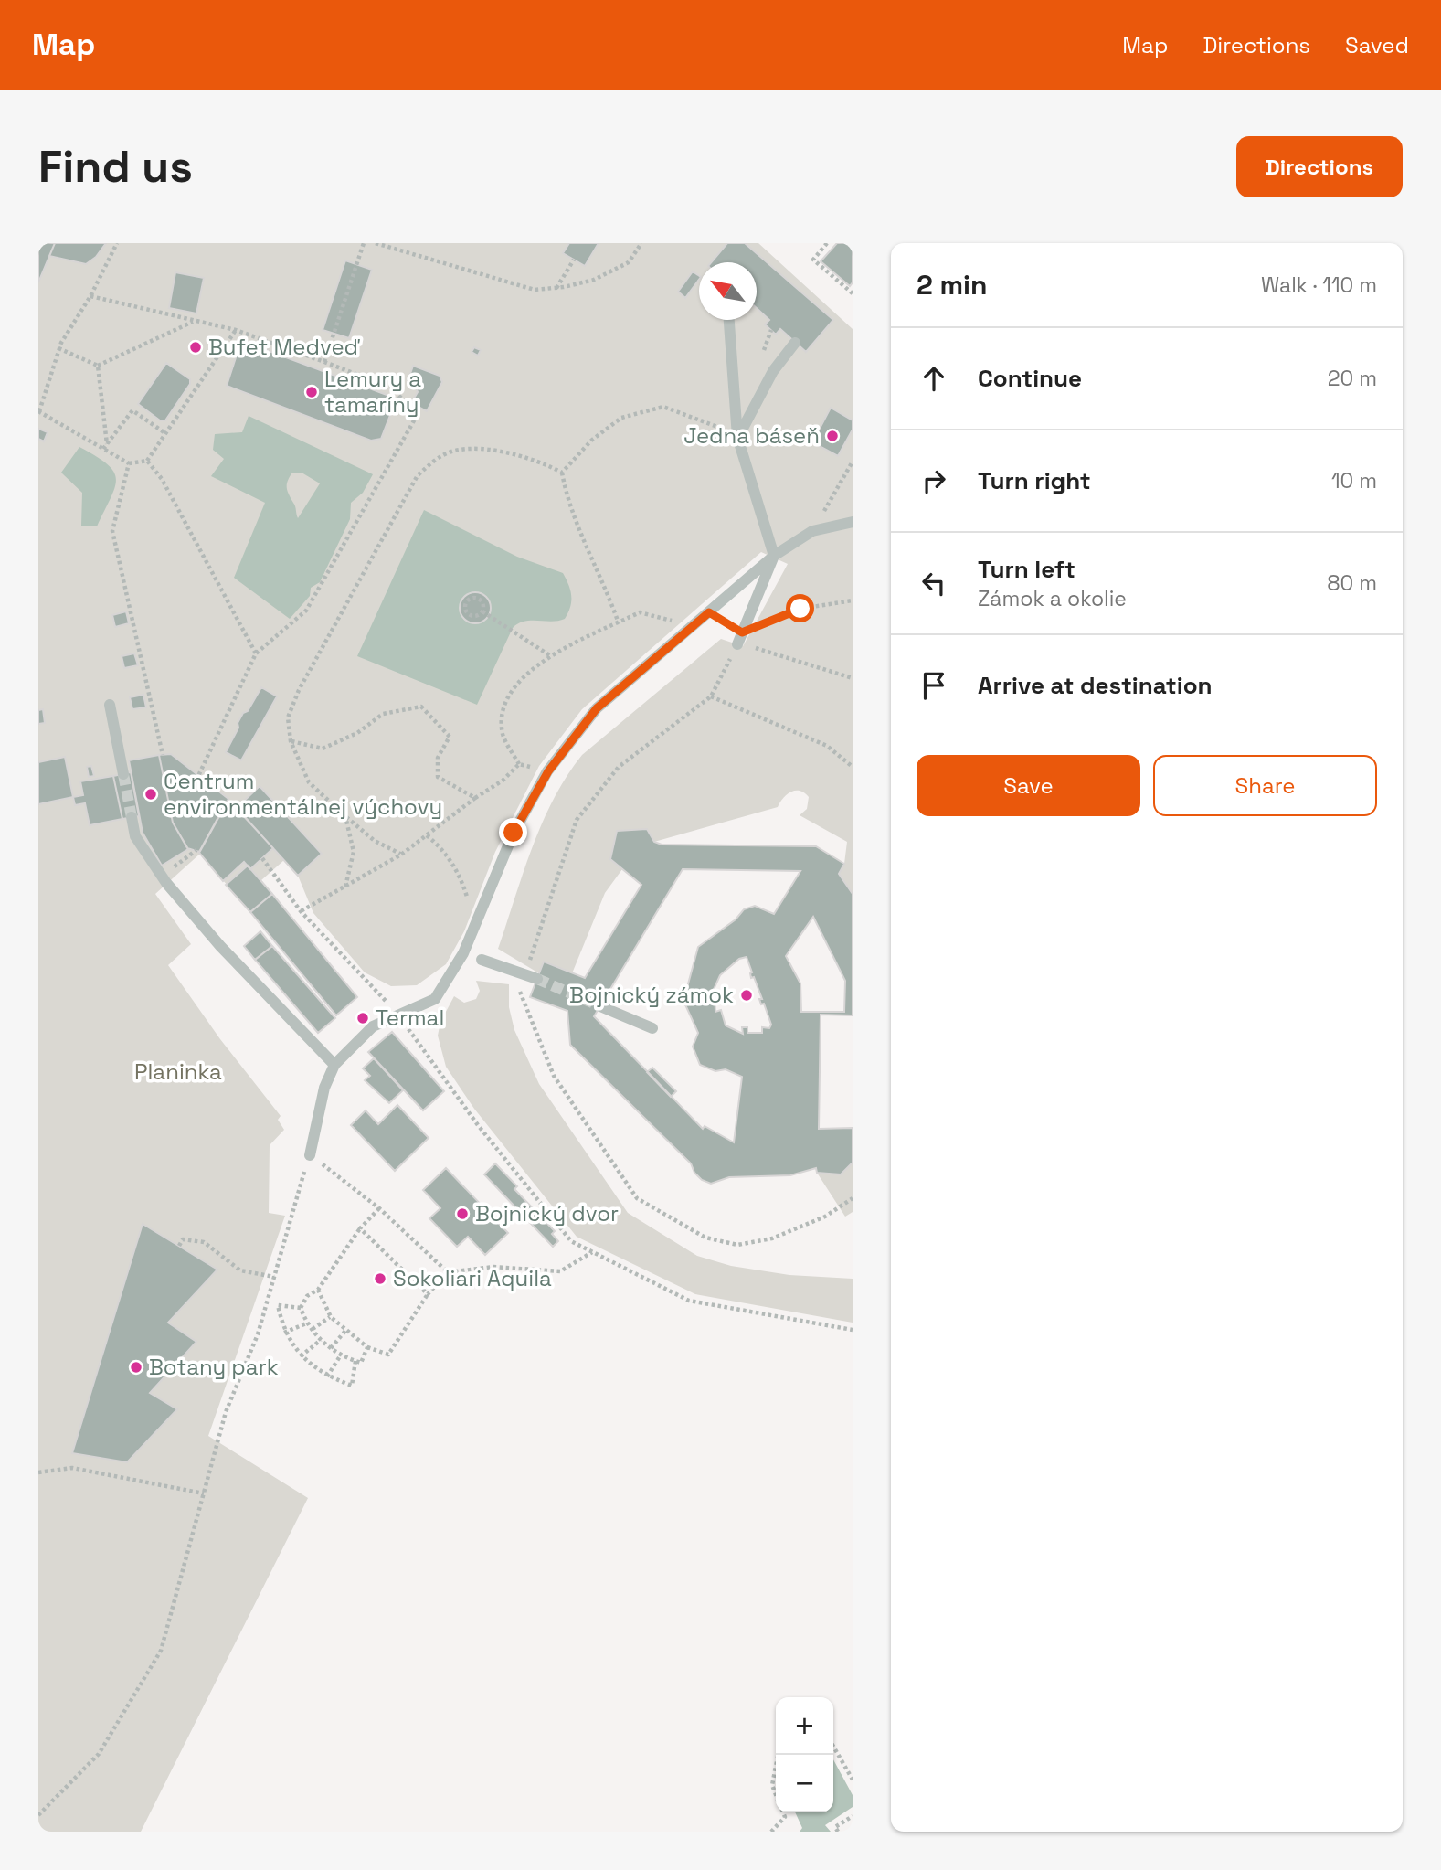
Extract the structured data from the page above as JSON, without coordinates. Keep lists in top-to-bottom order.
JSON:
{
  "parks": ["Planinka"],
  "places": [
    "Bufet Medveď",
    "Lemury a tamaríny",
    "Jedna báseň",
    "Centrum environmentálnej výchovy",
    "Bojnický zámok",
    "Termal",
    "Bojnický dvor",
    "Sokoliari Aquila",
    "Botany park"
  ],
  "north": "top left",
  "page": {
    "header": "Map",
    "nav": ["Map", "Directions", "Saved"],
    "buttons": [
      "Directions",
      ["Save", "Share"]
    ],
    "title": "Find us",
    "heading": ["2 min", "Walk · 110 m"],
    "list": [
      ["Continue", "20 m"],
      ["Turn right", "10 m"],
      ["Turn left", "Zámok a okolie", "80 m"],
      "Arrive at destination"
    ],
    "map_buttons": ["+", "−"]
  }
}
